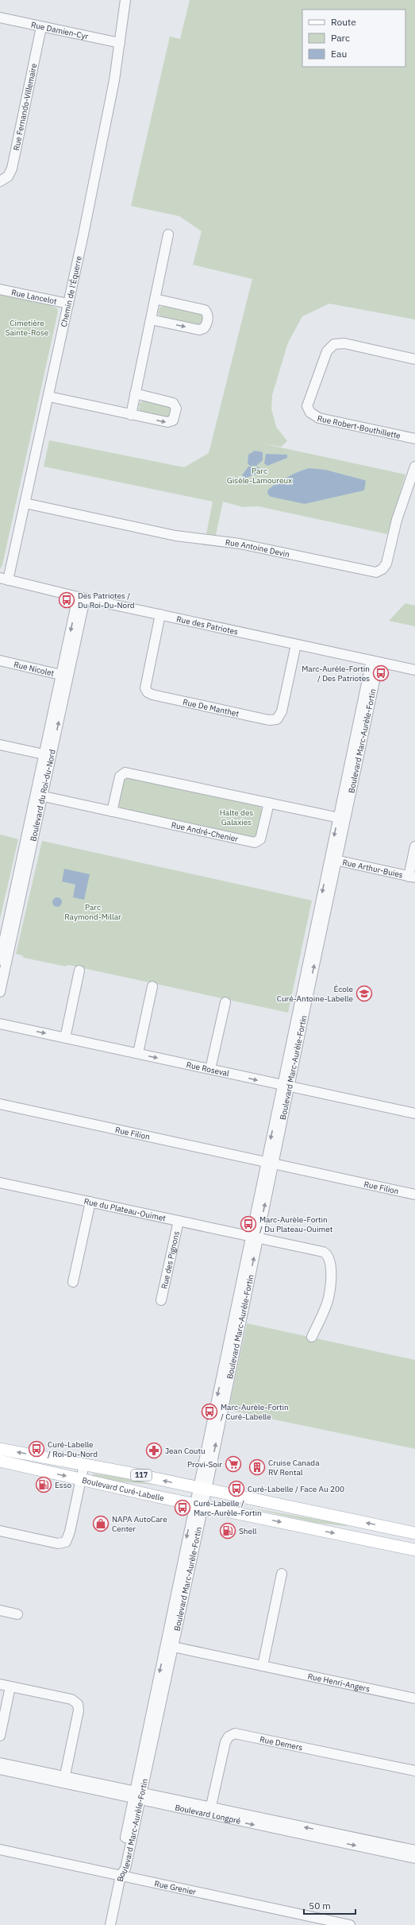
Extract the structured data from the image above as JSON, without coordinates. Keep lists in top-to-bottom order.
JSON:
{
  "streets": {
    "main road": ["117", "Boulevard Curé-Labelle"],
    "street": [
      "Rue Damien-Cyr",
      "Rue Fernando-Villemaire",
      "Chemin de l'Équerre",
      "Rue Lancelot",
      "Rue Robert-Bouthillette",
      "Rue Antoine Devin",
      "Rue des Patriotes",
      "Rue Nicolet",
      "Rue De Manthet",
      "Boulevard Marc-Aurèle-Fortin",
      "Boulevard du Roi-du-Nord",
      "Rue André-Chenier",
      "Rue Arthur-Buies",
      "Rue Roseval",
      "Rue Filion",
      "Rue du Plateau-Ouimet",
      "Rue des Pignons",
      "Rue Henri-Angers",
      "Rue Demers",
      "Boulevard Longpré",
      "Rue Grenier"
    ]
  },
  "crossings": [
    ["Rue Damien-Cyr", "Rue Fernando-Villemaire"],
    ["Rue Damien-Cyr", "Chemin de l'Équerre"],
    ["Chemin de l'Équerre", "Rue Lancelot"],
    ["Chemin de l'Équerre", "Rue Antoine Devin"],
    ["Chemin de l'Équerre", "Rue des Patriotes"],
    ["Rue des Patriotes", "Rue De Manthet"],
    ["Rue des Patriotes", "Boulevard Marc-Aurèle-Fortin"],
    ["Rue des Patriotes", "Boulevard du Roi-du-Nord"],
    ["Rue Nicolet", "Boulevard du Roi-du-Nord"],
    ["Boulevard Marc-Aurèle-Fortin", "Rue Arthur-Buies"],
    ["Boulevard Marc-Aurèle-Fortin", "Rue Roseval"],
    ["Boulevard Marc-Aurèle-Fortin", "Rue Filion"],
    ["Boulevard Marc-Aurèle-Fortin", "Rue du Plateau-Ouimet"],
    ["Boulevard Marc-Aurèle-Fortin", "Boulevard Curé-Labelle"],
    ["Boulevard Marc-Aurèle-Fortin", "Rue Henri-Angers"],
    ["Boulevard Marc-Aurèle-Fortin", "Boulevard Longpré"],
    ["Boulevard Marc-Aurèle-Fortin", "Rue Grenier"],
    ["Boulevard du Roi-du-Nord", "Rue André-Chenier"],
    ["Rue du Plateau-Ouimet", "Rue des Pignons"],
    ["Rue Demers", "Boulevard Longpré"]
  ],
  "one_way": ["Rue Roseval"],
  "parks": [
    "Cimetière Sainte-Rose",
    "Parc Gisèle-Lamoureux",
    "Halte des Galaxies",
    "Parc Raymond-Millar"
  ],
  "places": {
    "bus stop": [
      "Des Patriotes / Du Roi-Du-Nord",
      "Marc-Aurèle-Fortin / Des Patriotes",
      "Marc-Aurèle-Fortin / Du Plateau-Ouimet",
      "Marc-Aurèle-Fortin / Curé-Labelle",
      "Curé-Labelle / Roi-Du-Nord",
      "Curé-Labelle / Face Au 200",
      "Curé-Labelle / Marc-Aurèle-Fortin"
    ],
    "school or university": ["École Curé-Antoine-Labelle"],
    "pharmacy": ["Jean Coutu"],
    "supermarket": ["Provi-Soir"],
    "building": ["Cruise Canada RV Rental"],
    "fuel station": ["Esso", "Shell"],
    "shop": ["NAPA AutoCare Center"]
  },
  "legend": ["Route", "Parc", "Eau"],
  "scale_bar": "50 m"
}
